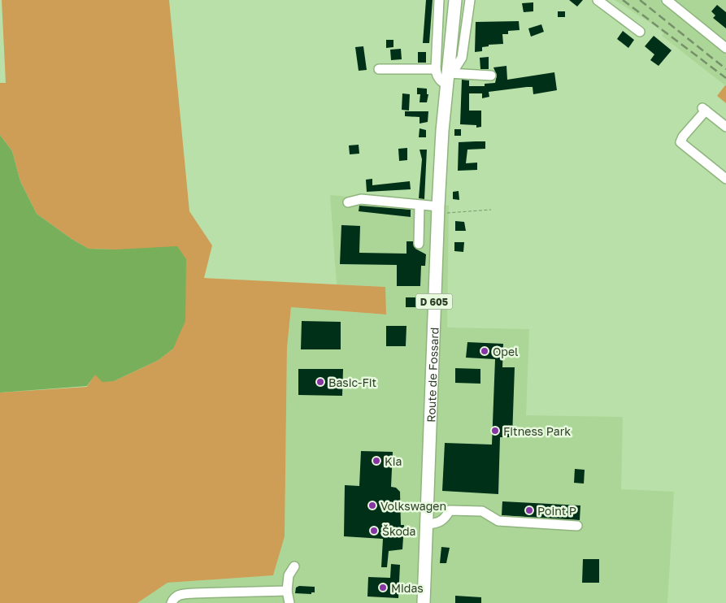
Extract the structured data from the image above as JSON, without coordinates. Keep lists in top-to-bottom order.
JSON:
{
  "streets": {
    "main road": ["D 605", "Route de Fossard"]
  },
  "places": [
    "Opel",
    "Basic-Fit",
    "Fitness Park",
    "Kia",
    "Volkswagen",
    "Point P",
    "Škoda",
    "Midas"
  ]
}
